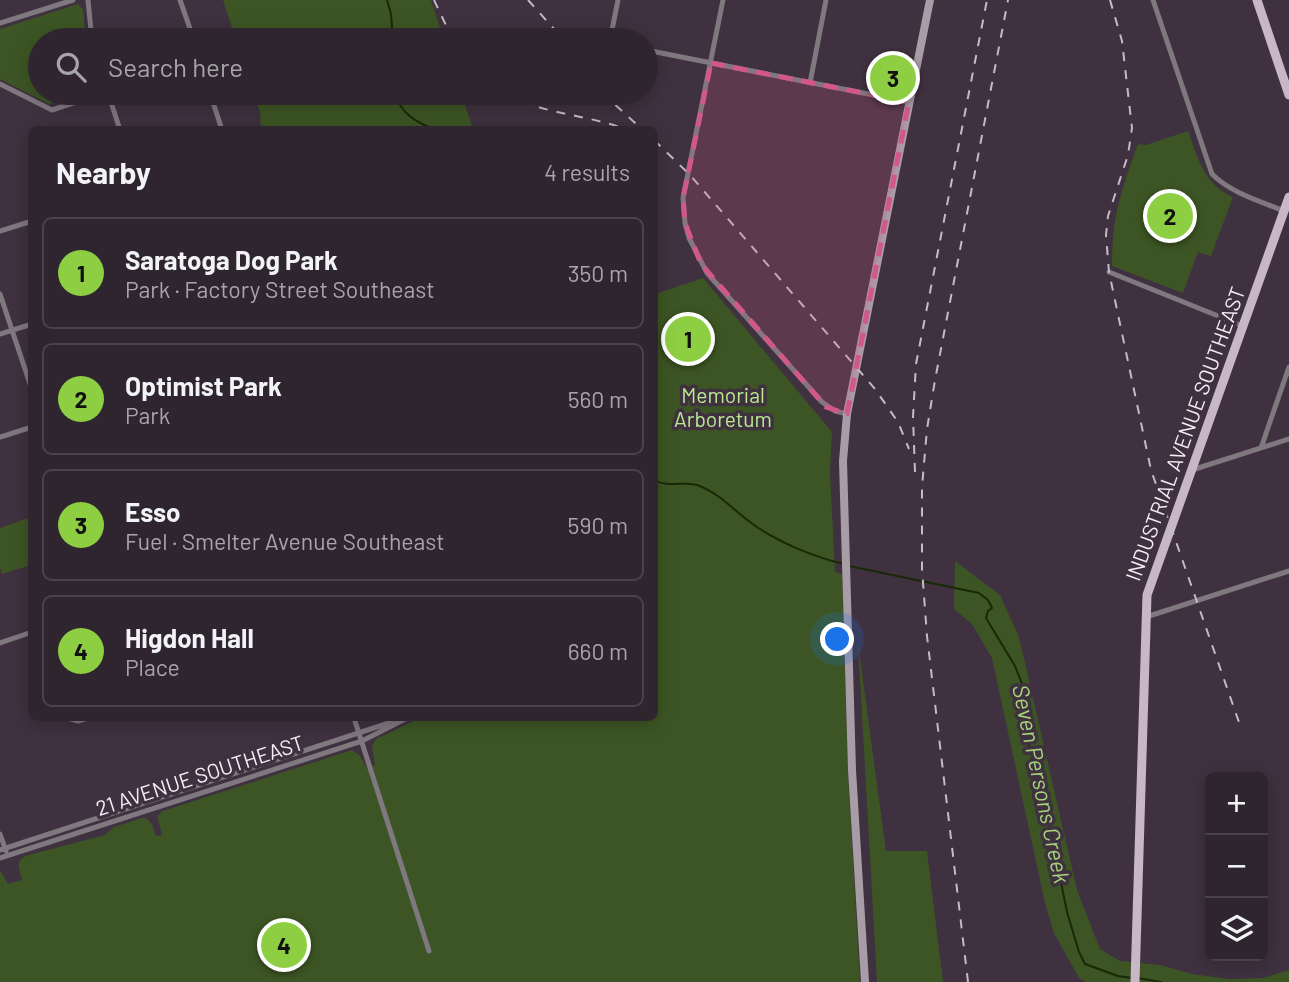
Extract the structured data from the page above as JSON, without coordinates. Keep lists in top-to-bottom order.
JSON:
{
  "streets": {
    "main road": ["INDUSTRIAL AVENUE SOUTHEAST"],
    "street": ["21 AVENUE SOUTHEAST"]
  },
  "water": ["Seven Persons Creek"],
  "parks": ["Memorial Arboretum"],
  "page": {
    "search": "Search here",
    "pins": [
      "3",
      "2",
      "1",
      "4"
    ],
    "heading": ["Nearby", "4 results"],
    "list": [
      {
        "mark": "1",
        "name": "Saratoga Dog Park",
        "note": "Park · Factory Street Southeast",
        "value": "350 m"
      },
      {
        "mark": "2",
        "name": "Optimist Park",
        "note": "Park",
        "value": "560 m"
      },
      {
        "mark": "3",
        "name": "Esso",
        "note": "Fuel · Smelter Avenue Southeast",
        "value": "590 m"
      },
      {
        "mark": "4",
        "name": "Higdon Hall",
        "note": "Place",
        "value": "660 m"
      }
    ],
    "map_buttons": ["+", "−"]
  }
}
